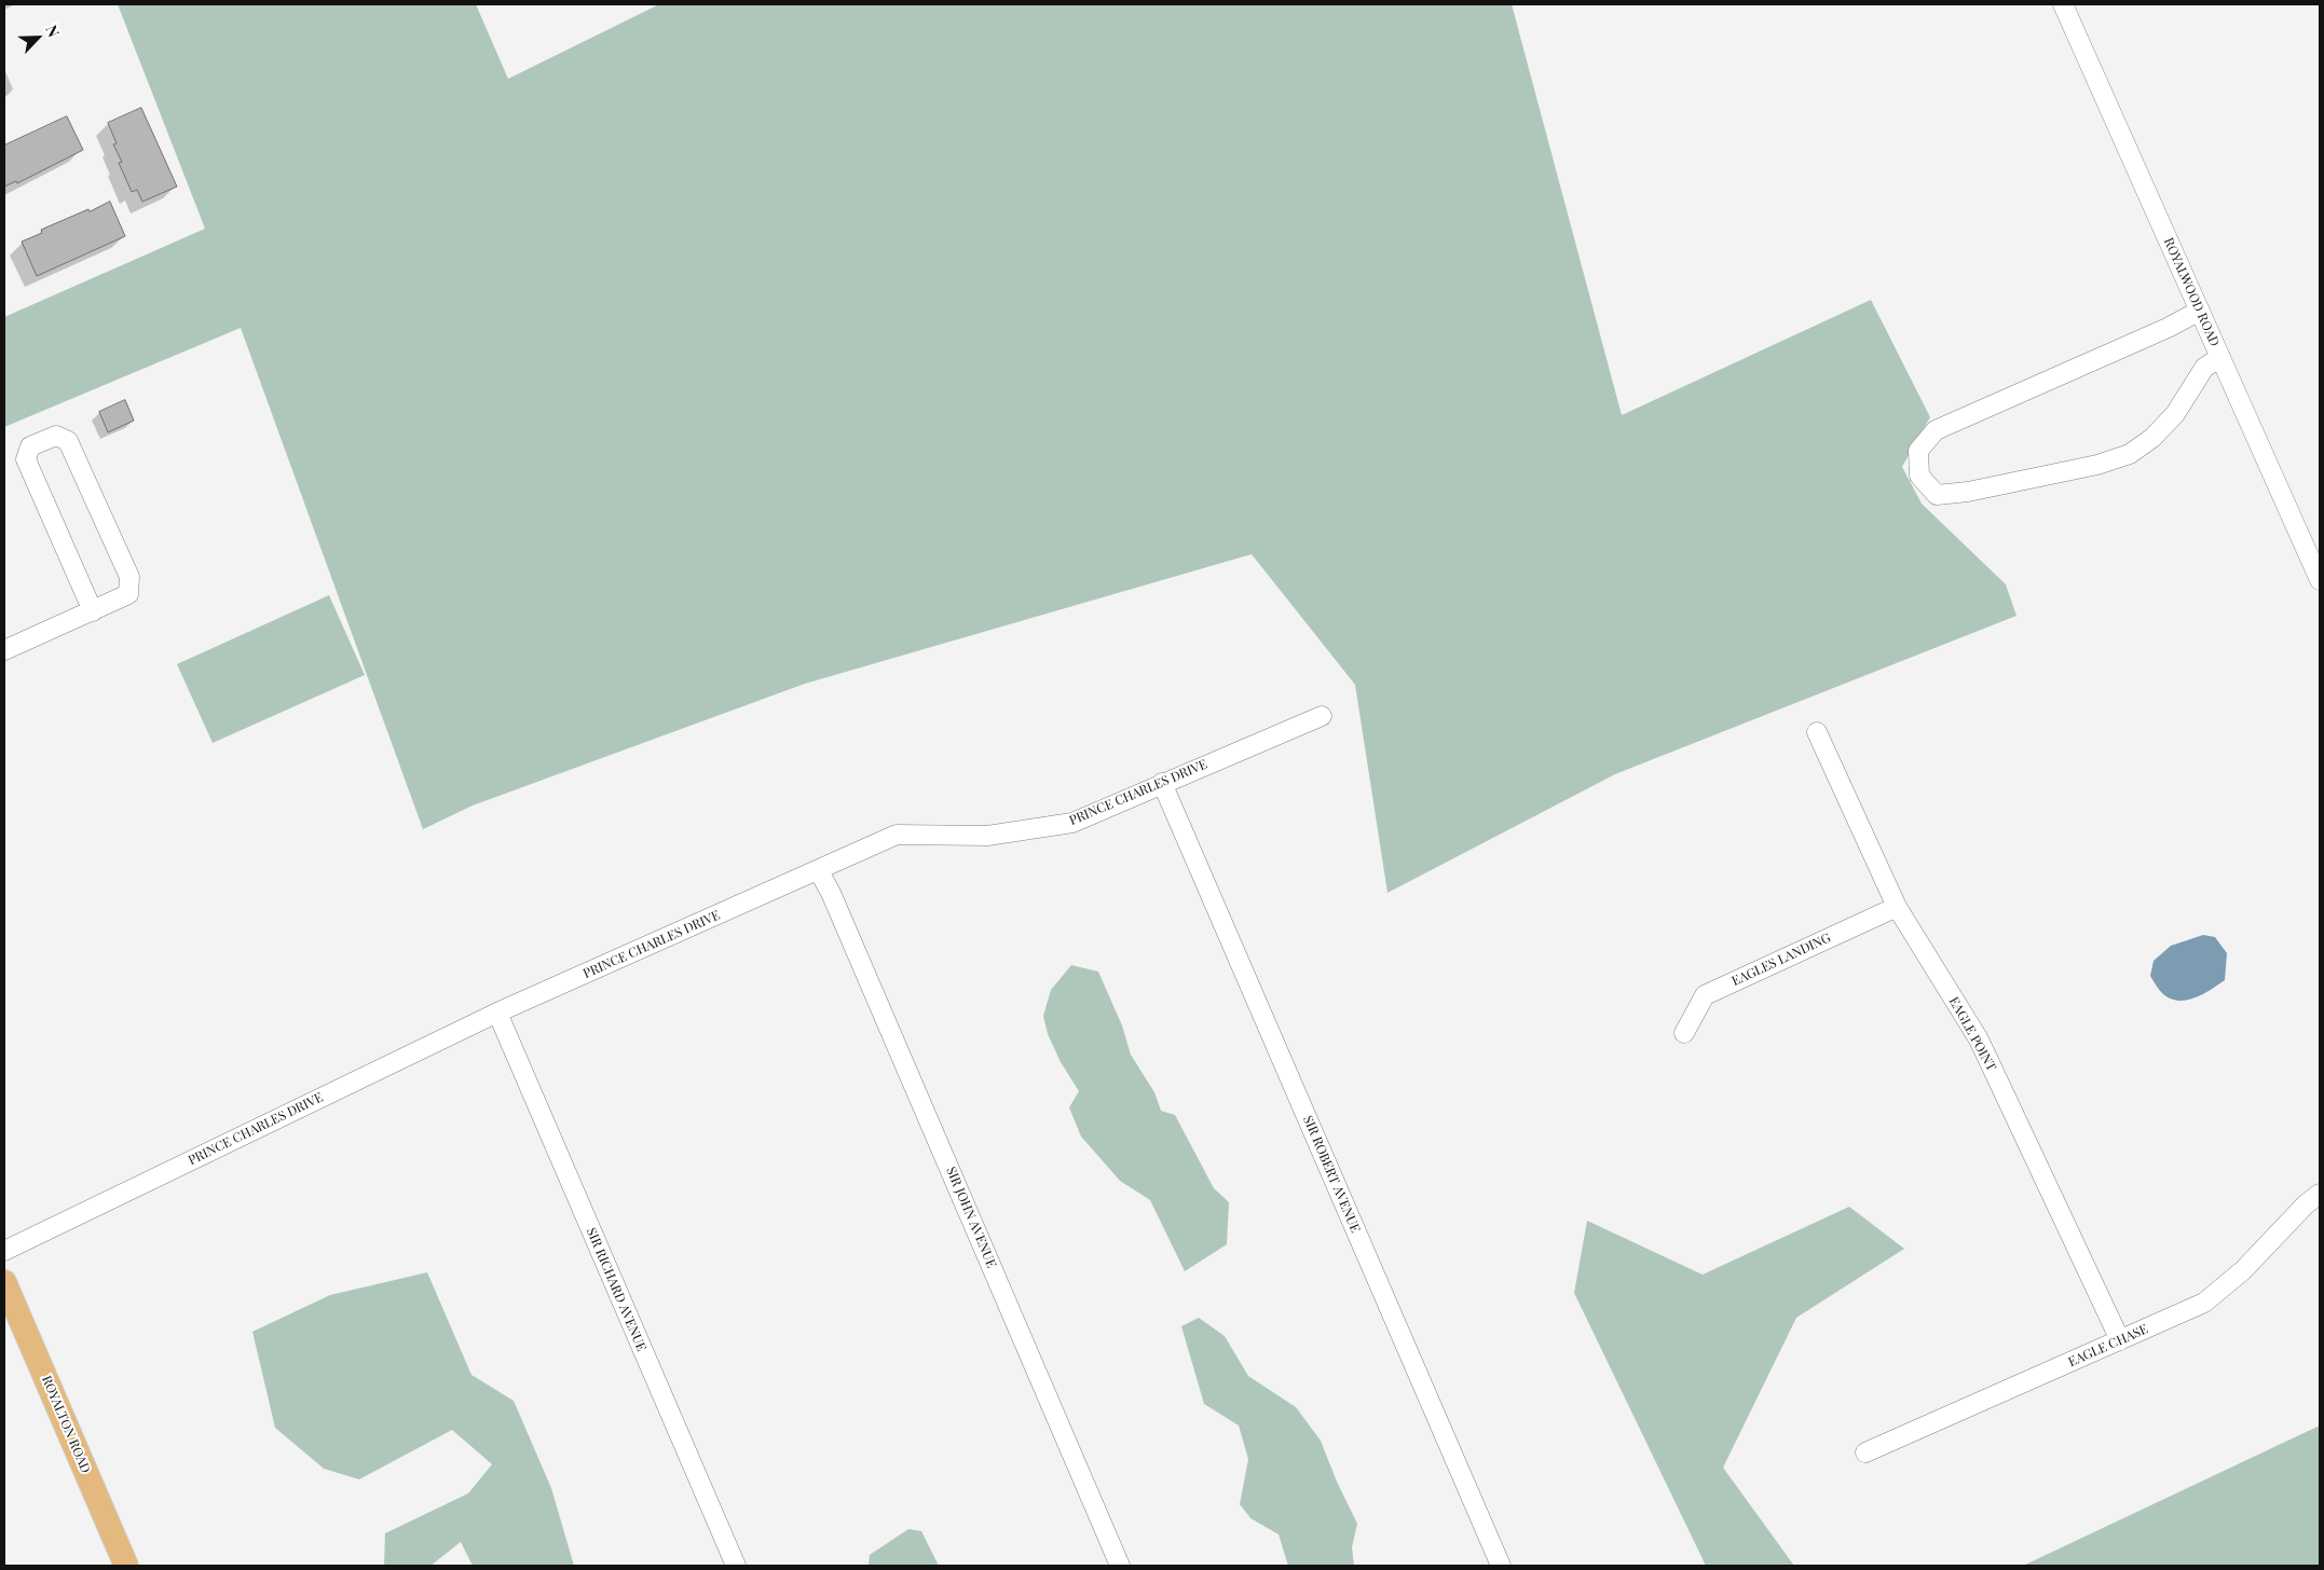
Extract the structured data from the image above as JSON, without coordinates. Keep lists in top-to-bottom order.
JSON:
{
  "streets": {
    "main road": ["ROYALTON ROAD"],
    "street": [
      "ROYALWOOD ROAD",
      "PRINCE CHARLES DRIVE",
      "EAGLES LANDING",
      "EAGLE POINT",
      "SIR ROBERT AVENUE",
      "SIR JOHN AVENUE",
      "SIR RICHARD AVENUE",
      "EAGLE CHASE"
    ]
  },
  "crossings": [
    ["PRINCE CHARLES DRIVE", "SIR ROBERT AVENUE"],
    ["PRINCE CHARLES DRIVE", "SIR JOHN AVENUE"],
    ["PRINCE CHARLES DRIVE", "SIR RICHARD AVENUE"],
    ["EAGLES LANDING", "EAGLE POINT"],
    ["EAGLE POINT", "EAGLE CHASE"]
  ],
  "north": "top right"
}
